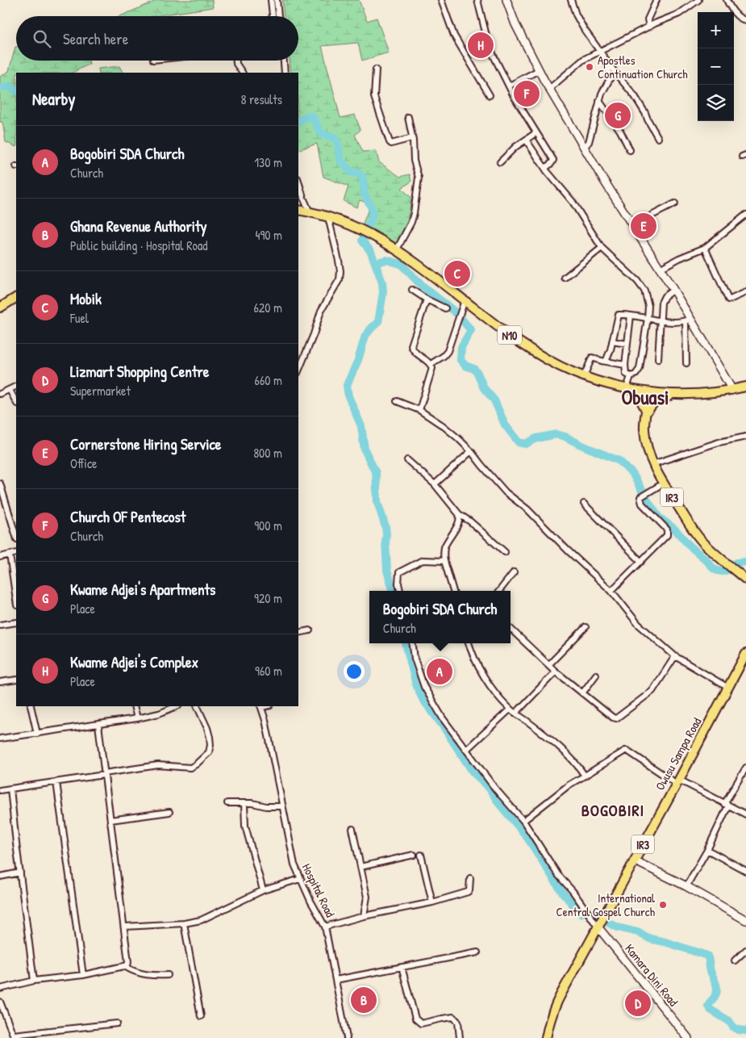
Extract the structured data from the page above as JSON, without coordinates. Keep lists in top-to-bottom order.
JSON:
{
  "streets": {
    "main road": ["N10", "IR3", "Owusu Sampa Road"],
    "street": ["Hospital Road", "Kamara Dini Road"]
  },
  "crossings": [
    ["N10", "IR3"],
    ["Owusu Sampa Road", "Kamara Dini Road"]
  ],
  "districts": ["Obuasi", "BOGOBIRI"],
  "places": ["Apostles Continuation Church", "International Central Gospel Church"],
  "page": {
    "map_buttons": ["+", "−"],
    "search": "Search here",
    "pins": [
      "H",
      "F",
      "G",
      "E",
      "C",
      "A",
      "B",
      "D"
    ],
    "heading": ["Nearby", "8 results"],
    "list": [
      {
        "mark": "A",
        "name": "Bogobiri SDA Church",
        "note": "Church",
        "value": "130 m"
      },
      {
        "mark": "B",
        "name": "Ghana Revenue Authority",
        "note": "Public building · Hospital Road",
        "value": "490 m"
      },
      {
        "mark": "C",
        "name": "Mobik",
        "note": "Fuel",
        "value": "620 m"
      },
      {
        "mark": "D",
        "name": "Lizmart Shopping Centre",
        "note": "Supermarket",
        "value": "660 m"
      },
      {
        "mark": "E",
        "name": "Cornerstone Hiring Service",
        "note": "Office",
        "value": "800 m"
      },
      {
        "mark": "F",
        "name": "Church OF Pentecost",
        "note": "Church",
        "value": "900 m"
      },
      {
        "mark": "G",
        "name": "Kwame Adjei's Apartments",
        "note": "Place",
        "value": "920 m"
      },
      {
        "mark": "H",
        "name": "Kwame Adjei's Complex",
        "note": "Place",
        "value": "960 m"
      }
    ],
    "popup": ["Bogobiri SDA Church", "Church"]
  }
}
